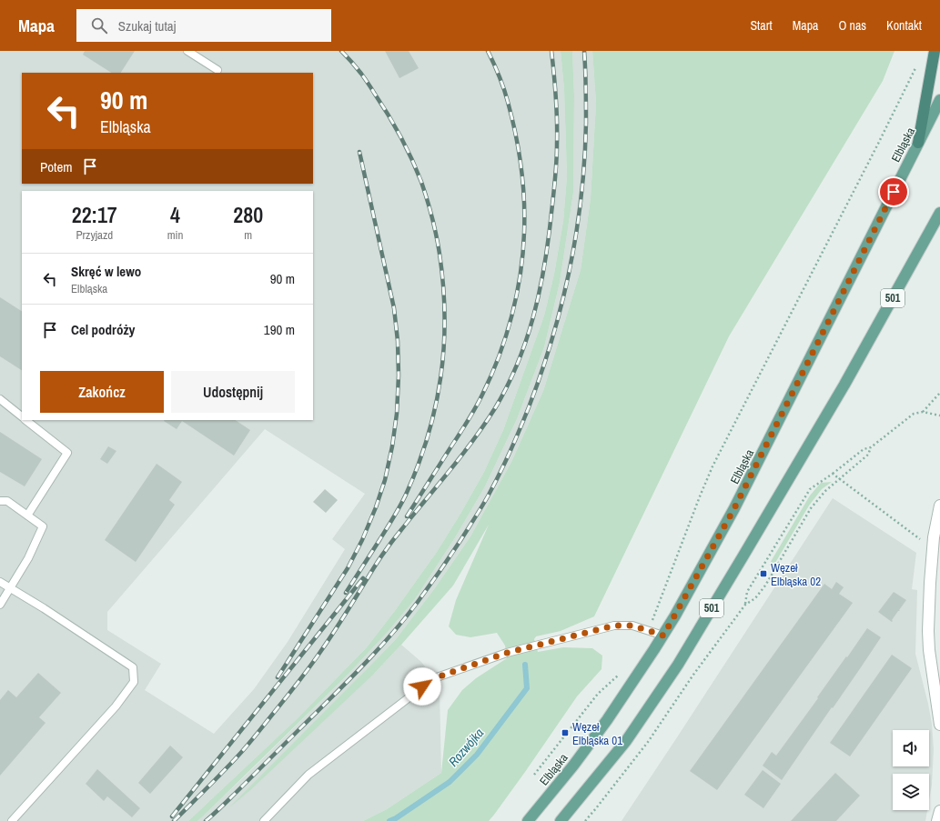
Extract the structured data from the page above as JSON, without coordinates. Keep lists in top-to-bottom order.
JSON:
{
  "streets": {
    "main road": ["Elbląska", "501"]
  },
  "water": ["Rozwójka"],
  "places": {
    "transit": ["Węzeł Elbląska 02", "Węzeł Elbląska 01"]
  },
  "page": {
    "header": "Mapa",
    "search": "Szukaj tutaj",
    "nav": [
      "Start",
      "Mapa",
      "O nas",
      "Kontakt"
    ],
    "turn": ["90 m", "Elbląska"],
    "then": "Potem",
    "eta": [
      "22:17",
      "Przyjazd",
      "4",
      "min",
      "280",
      "m"
    ],
    "list": [
      {
        "name": "Skręć w lewo",
        "note": "Elbląska",
        "value": "90 m"
      },
      {
        "name": "Cel podróży",
        "value": "190 m"
      }
    ],
    "buttons": ["Zakończ", "Udostępnij"]
  }
}
